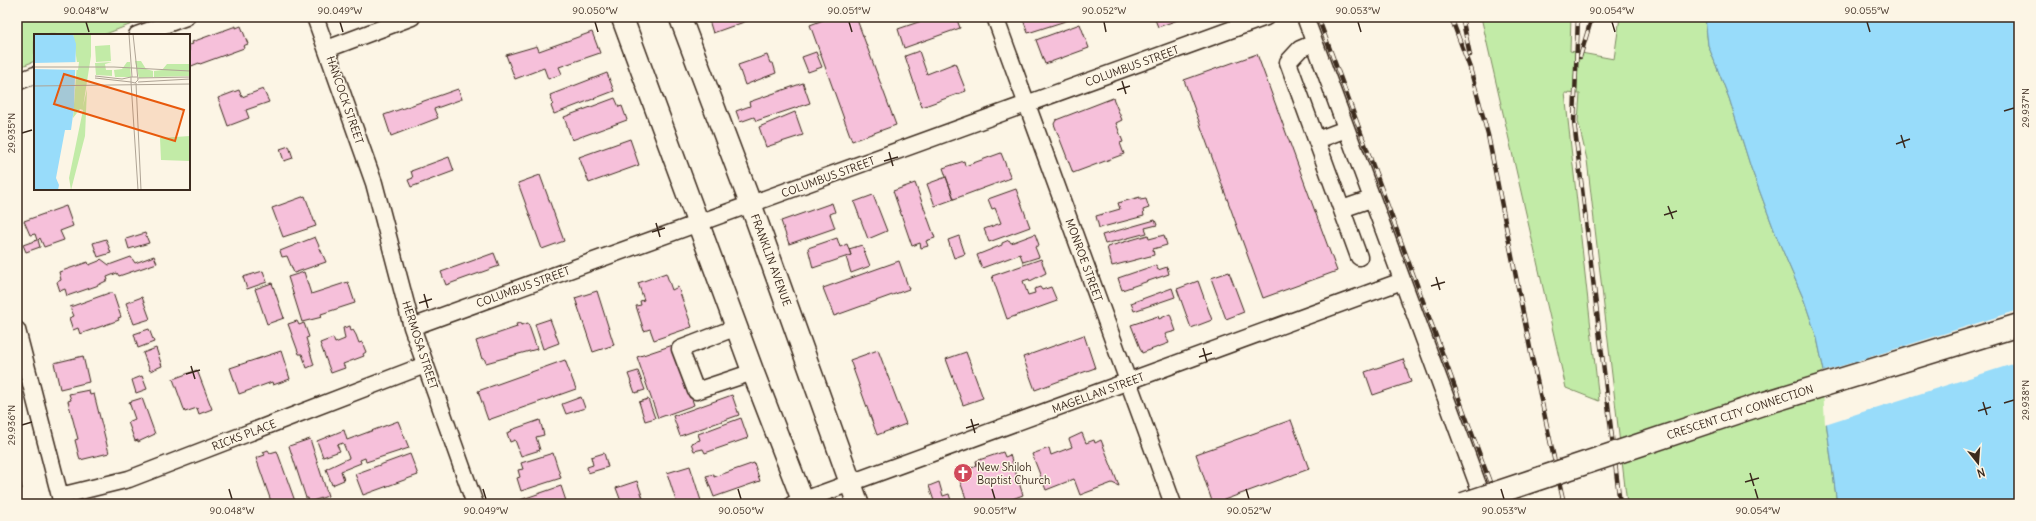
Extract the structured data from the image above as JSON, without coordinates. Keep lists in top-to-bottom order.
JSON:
{
  "streets": {
    "highway": ["CRESCENT CITY CONNECTION"],
    "main road": ["FRANKLIN AVENUE"],
    "street": [
      "COLUMBUS STREET",
      "HANCOCK STREET",
      "MONROE STREET",
      "HERMOSA STREET",
      "MAGELLAN STREET",
      "RICKS PLACE"
    ]
  },
  "crossings": [
    ["COLUMBUS STREET", "FRANKLIN AVENUE"],
    ["COLUMBUS STREET", "MONROE STREET"],
    ["COLUMBUS STREET", "HERMOSA STREET"],
    ["HANCOCK STREET", "HERMOSA STREET"],
    ["FRANKLIN AVENUE", "MAGELLAN STREET"],
    ["MONROE STREET", "MAGELLAN STREET"],
    ["HERMOSA STREET", "RICKS PLACE"]
  ],
  "places": {
    "church": ["New Shiloh Baptist Church"]
  },
  "north": "bottom",
  "coordinates": [
    "90.048°W",
    "90.049°W",
    "90.050°W",
    "90.051°W",
    "90.052°W",
    "90.053°W",
    "90.054°W",
    "90.055°W",
    "29.937°N",
    "29.935°N",
    "29.938°N",
    "29.936°N"
  ]
}
